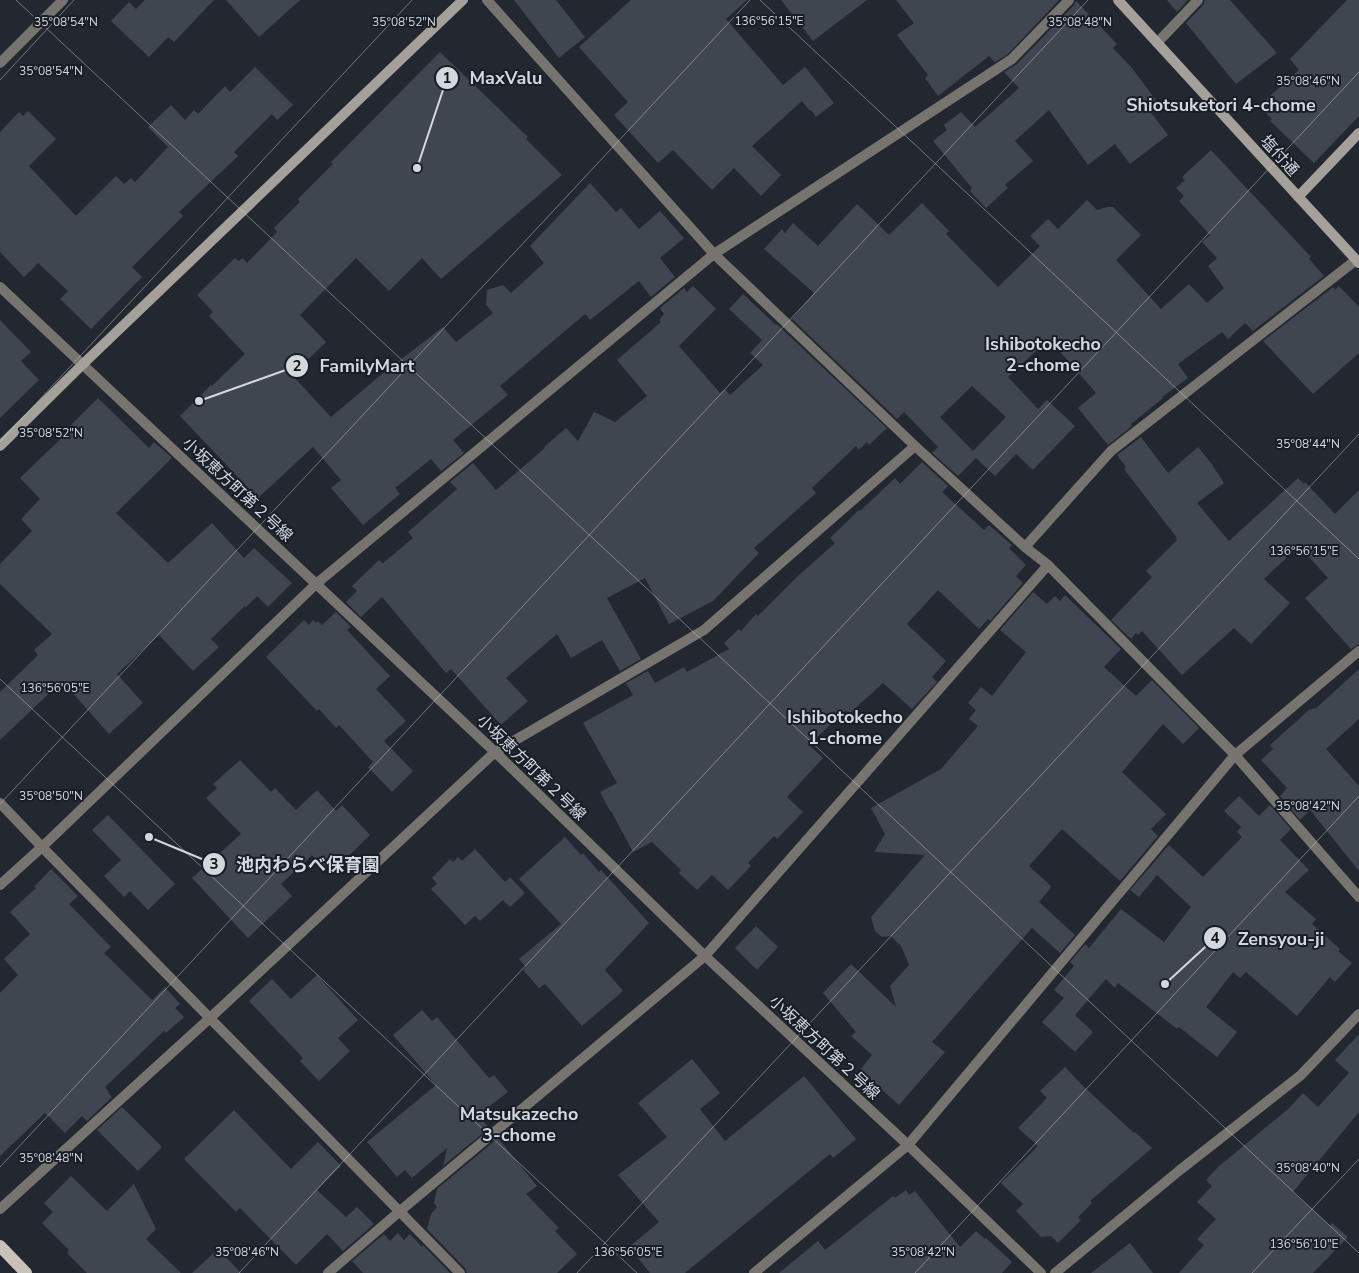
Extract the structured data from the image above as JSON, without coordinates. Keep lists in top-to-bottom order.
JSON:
{
  "streets": {
    "street": ["塩付通", "小坂恵方町第２号線"]
  },
  "districts": [
    "Shiotsuketori 4-chome",
    "Ishibotokecho 2-chome",
    "Ishibotokecho 1-chome",
    "Matsukazecho 3-chome"
  ],
  "places": [
    "MaxValu",
    "FamilyMart",
    "池内わらべ保育園",
    "Zensyou-ji"
  ],
  "coordinates": [
    "136°56'15\"E",
    "35°08'54\"N",
    "35°08'52\"N",
    "35°08'48\"N",
    "35°08'46\"N",
    "35°08'44\"N",
    "136°56'05\"E",
    "35°08'50\"N",
    "35°08'42\"N",
    "35°08'40\"N",
    "136°56'10\"E"
  ]
}
